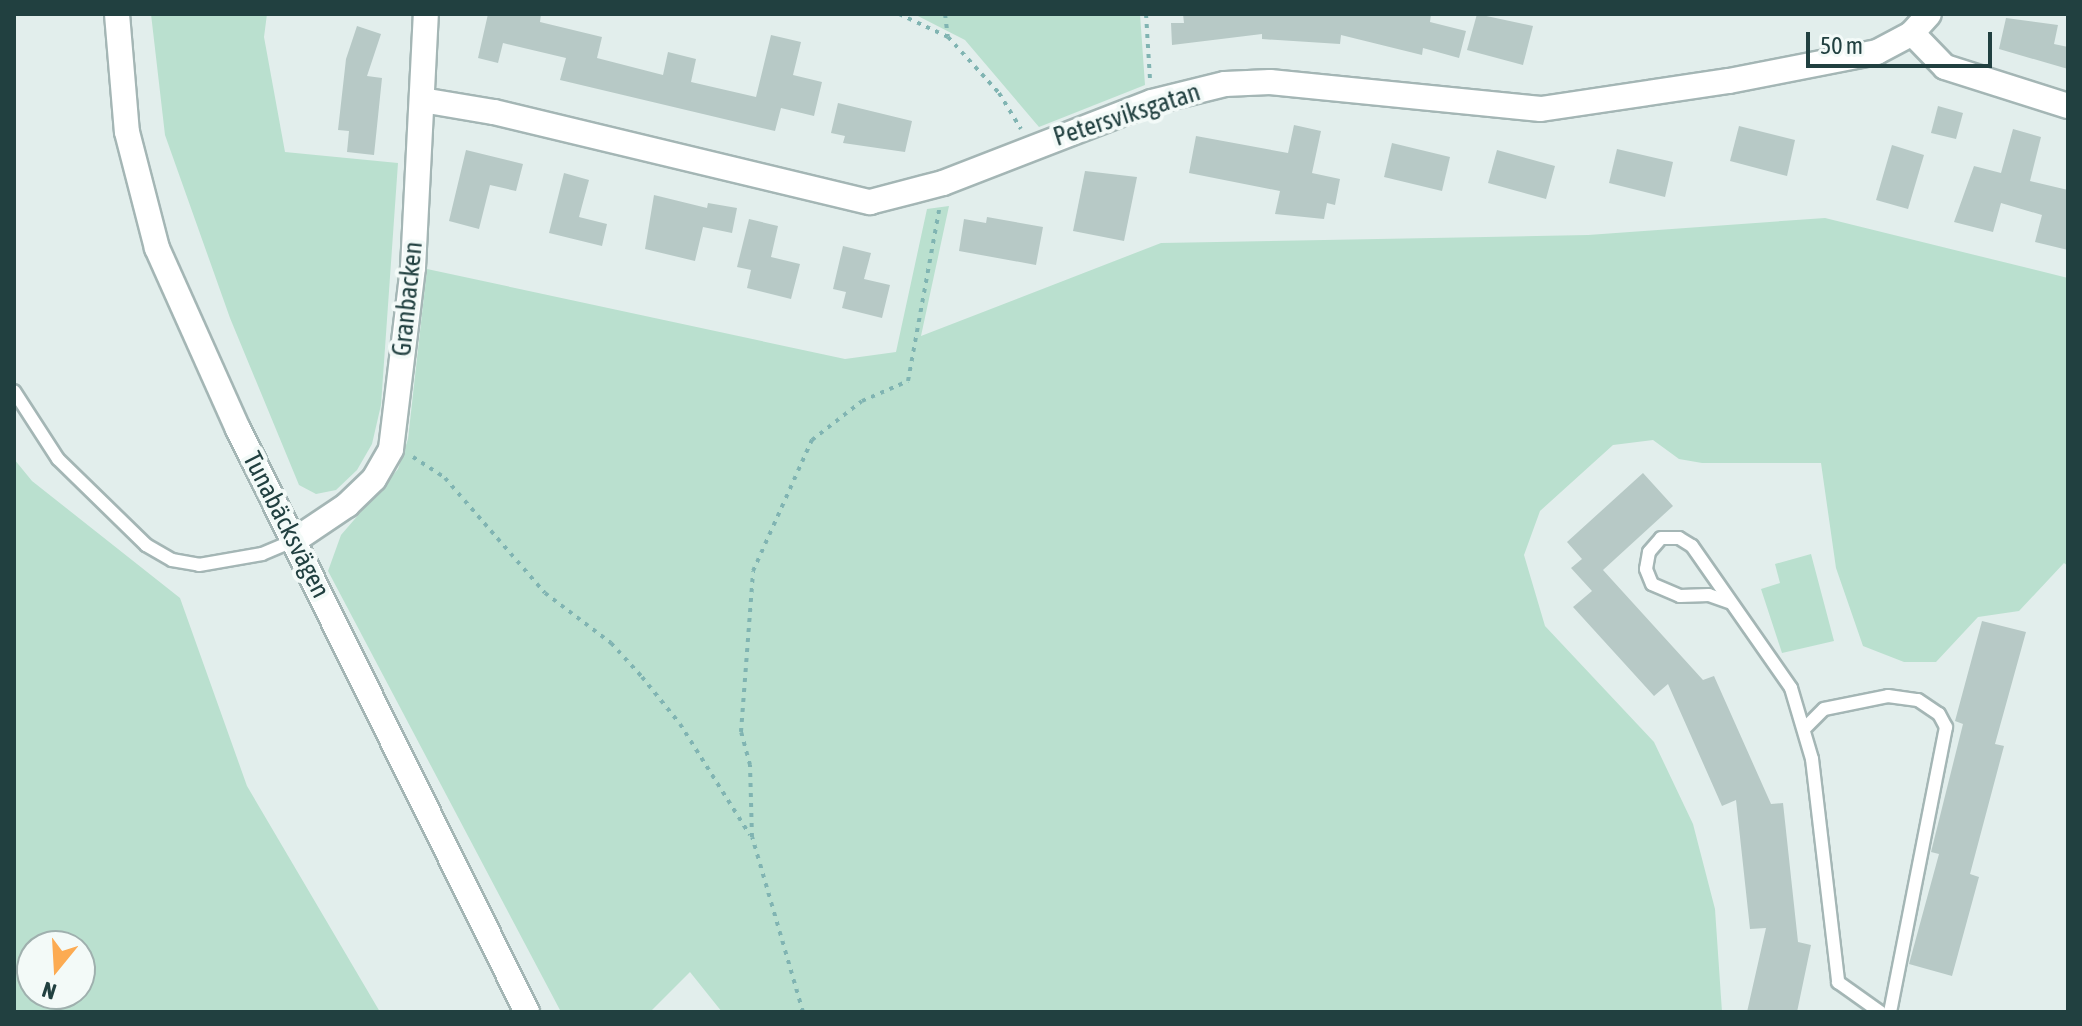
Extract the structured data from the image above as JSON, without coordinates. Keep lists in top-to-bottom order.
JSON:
{
  "streets": {
    "street": ["Petersviksgatan", "Granbacken", "Tunabäcksvägen"]
  },
  "crossings": [
    ["Petersviksgatan", "Granbacken"],
    ["Granbacken", "Tunabäcksvägen"]
  ],
  "scale_bar": "50 m",
  "north": "bottom"
}
